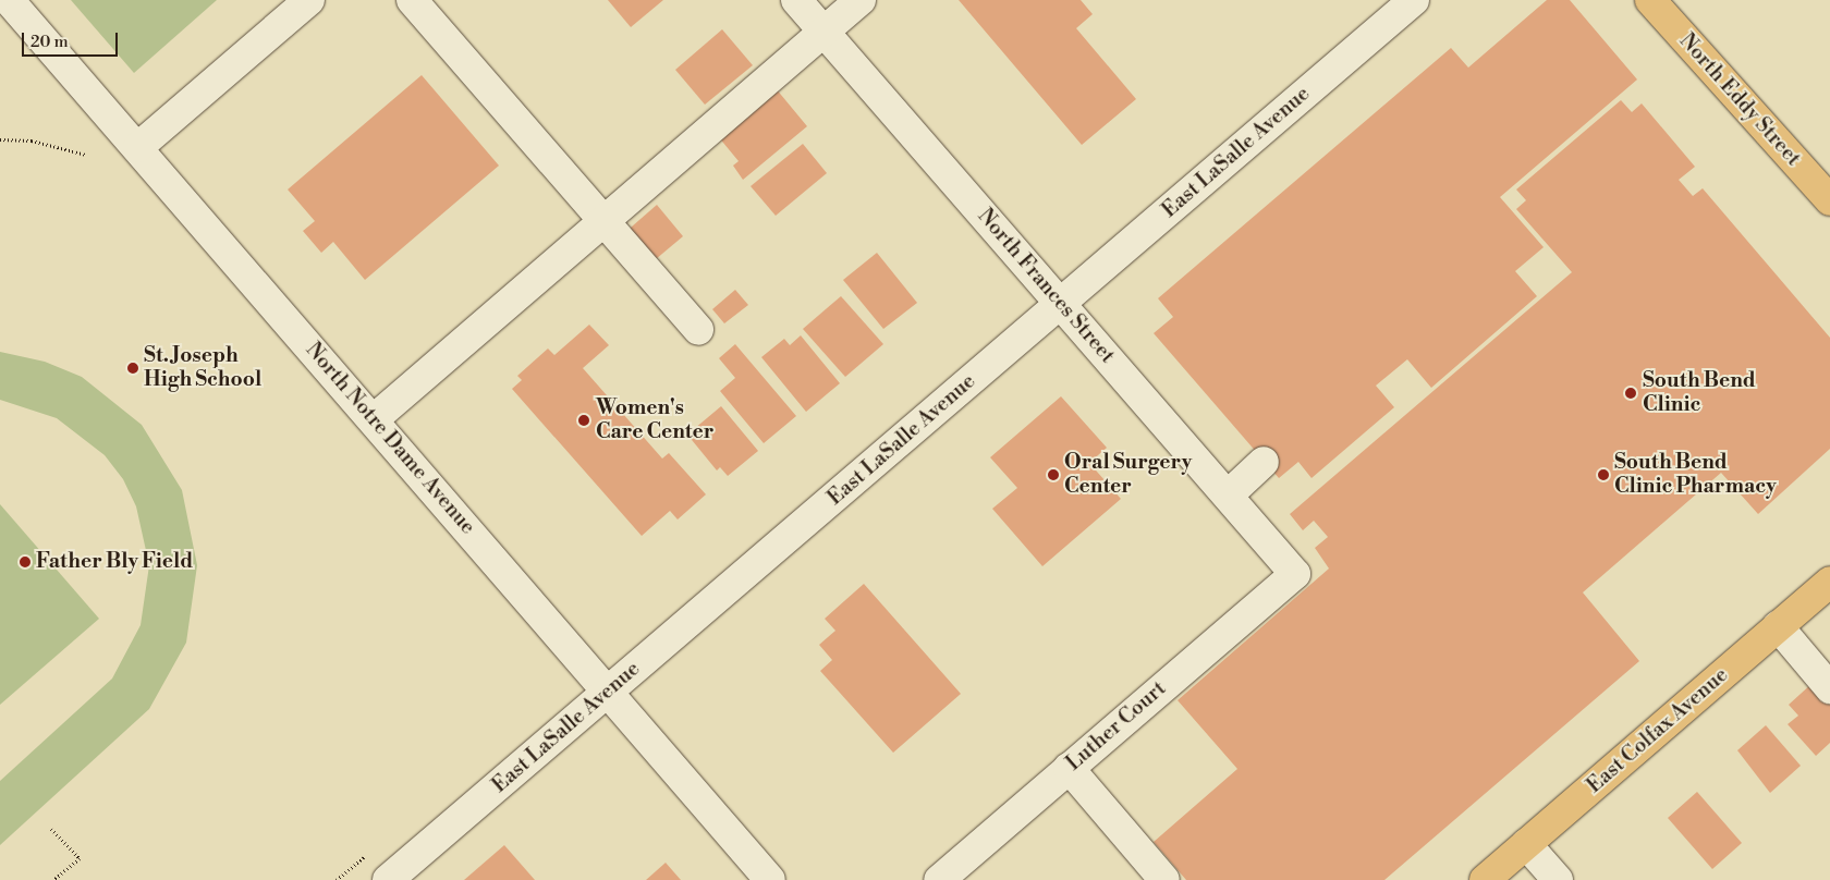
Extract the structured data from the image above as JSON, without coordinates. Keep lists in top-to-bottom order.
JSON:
{
  "streets": {
    "main road": ["North Eddy Street", "East Colfax Avenue"],
    "street": [
      "East LaSalle Avenue",
      "North Frances Street",
      "North Notre Dame Avenue",
      "Luther Court"
    ]
  },
  "crossings": [
    ["East LaSalle Avenue", "North Frances Street"],
    ["East LaSalle Avenue", "North Notre Dame Avenue"],
    ["North Frances Street", "Luther Court"]
  ],
  "places": [
    "St. Joseph High School",
    "South Bend Clinic",
    "Women's Care Center",
    "Oral Surgery Center",
    "South Bend Clinic Pharmacy",
    "Father Bly Field"
  ],
  "scale_bar": "20 m"
}
